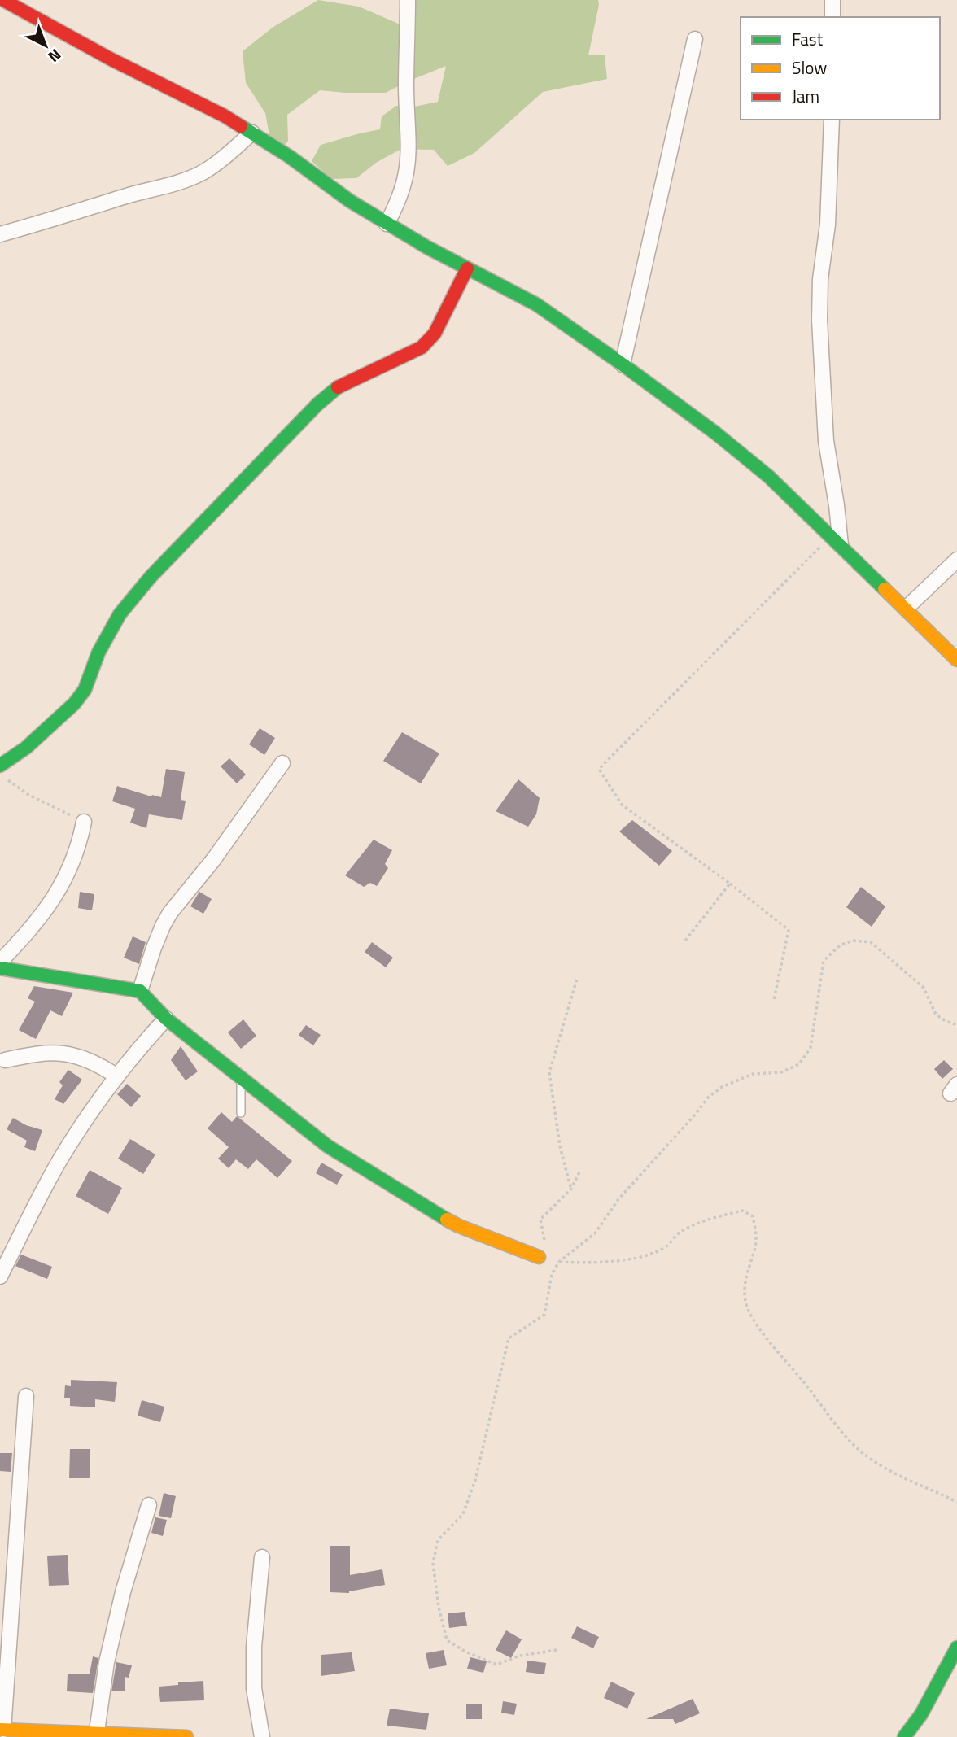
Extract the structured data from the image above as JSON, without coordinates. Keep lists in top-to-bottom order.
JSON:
{
  "legend": ["Fast", "Slow", "Jam"],
  "north": "bottom right"
}
